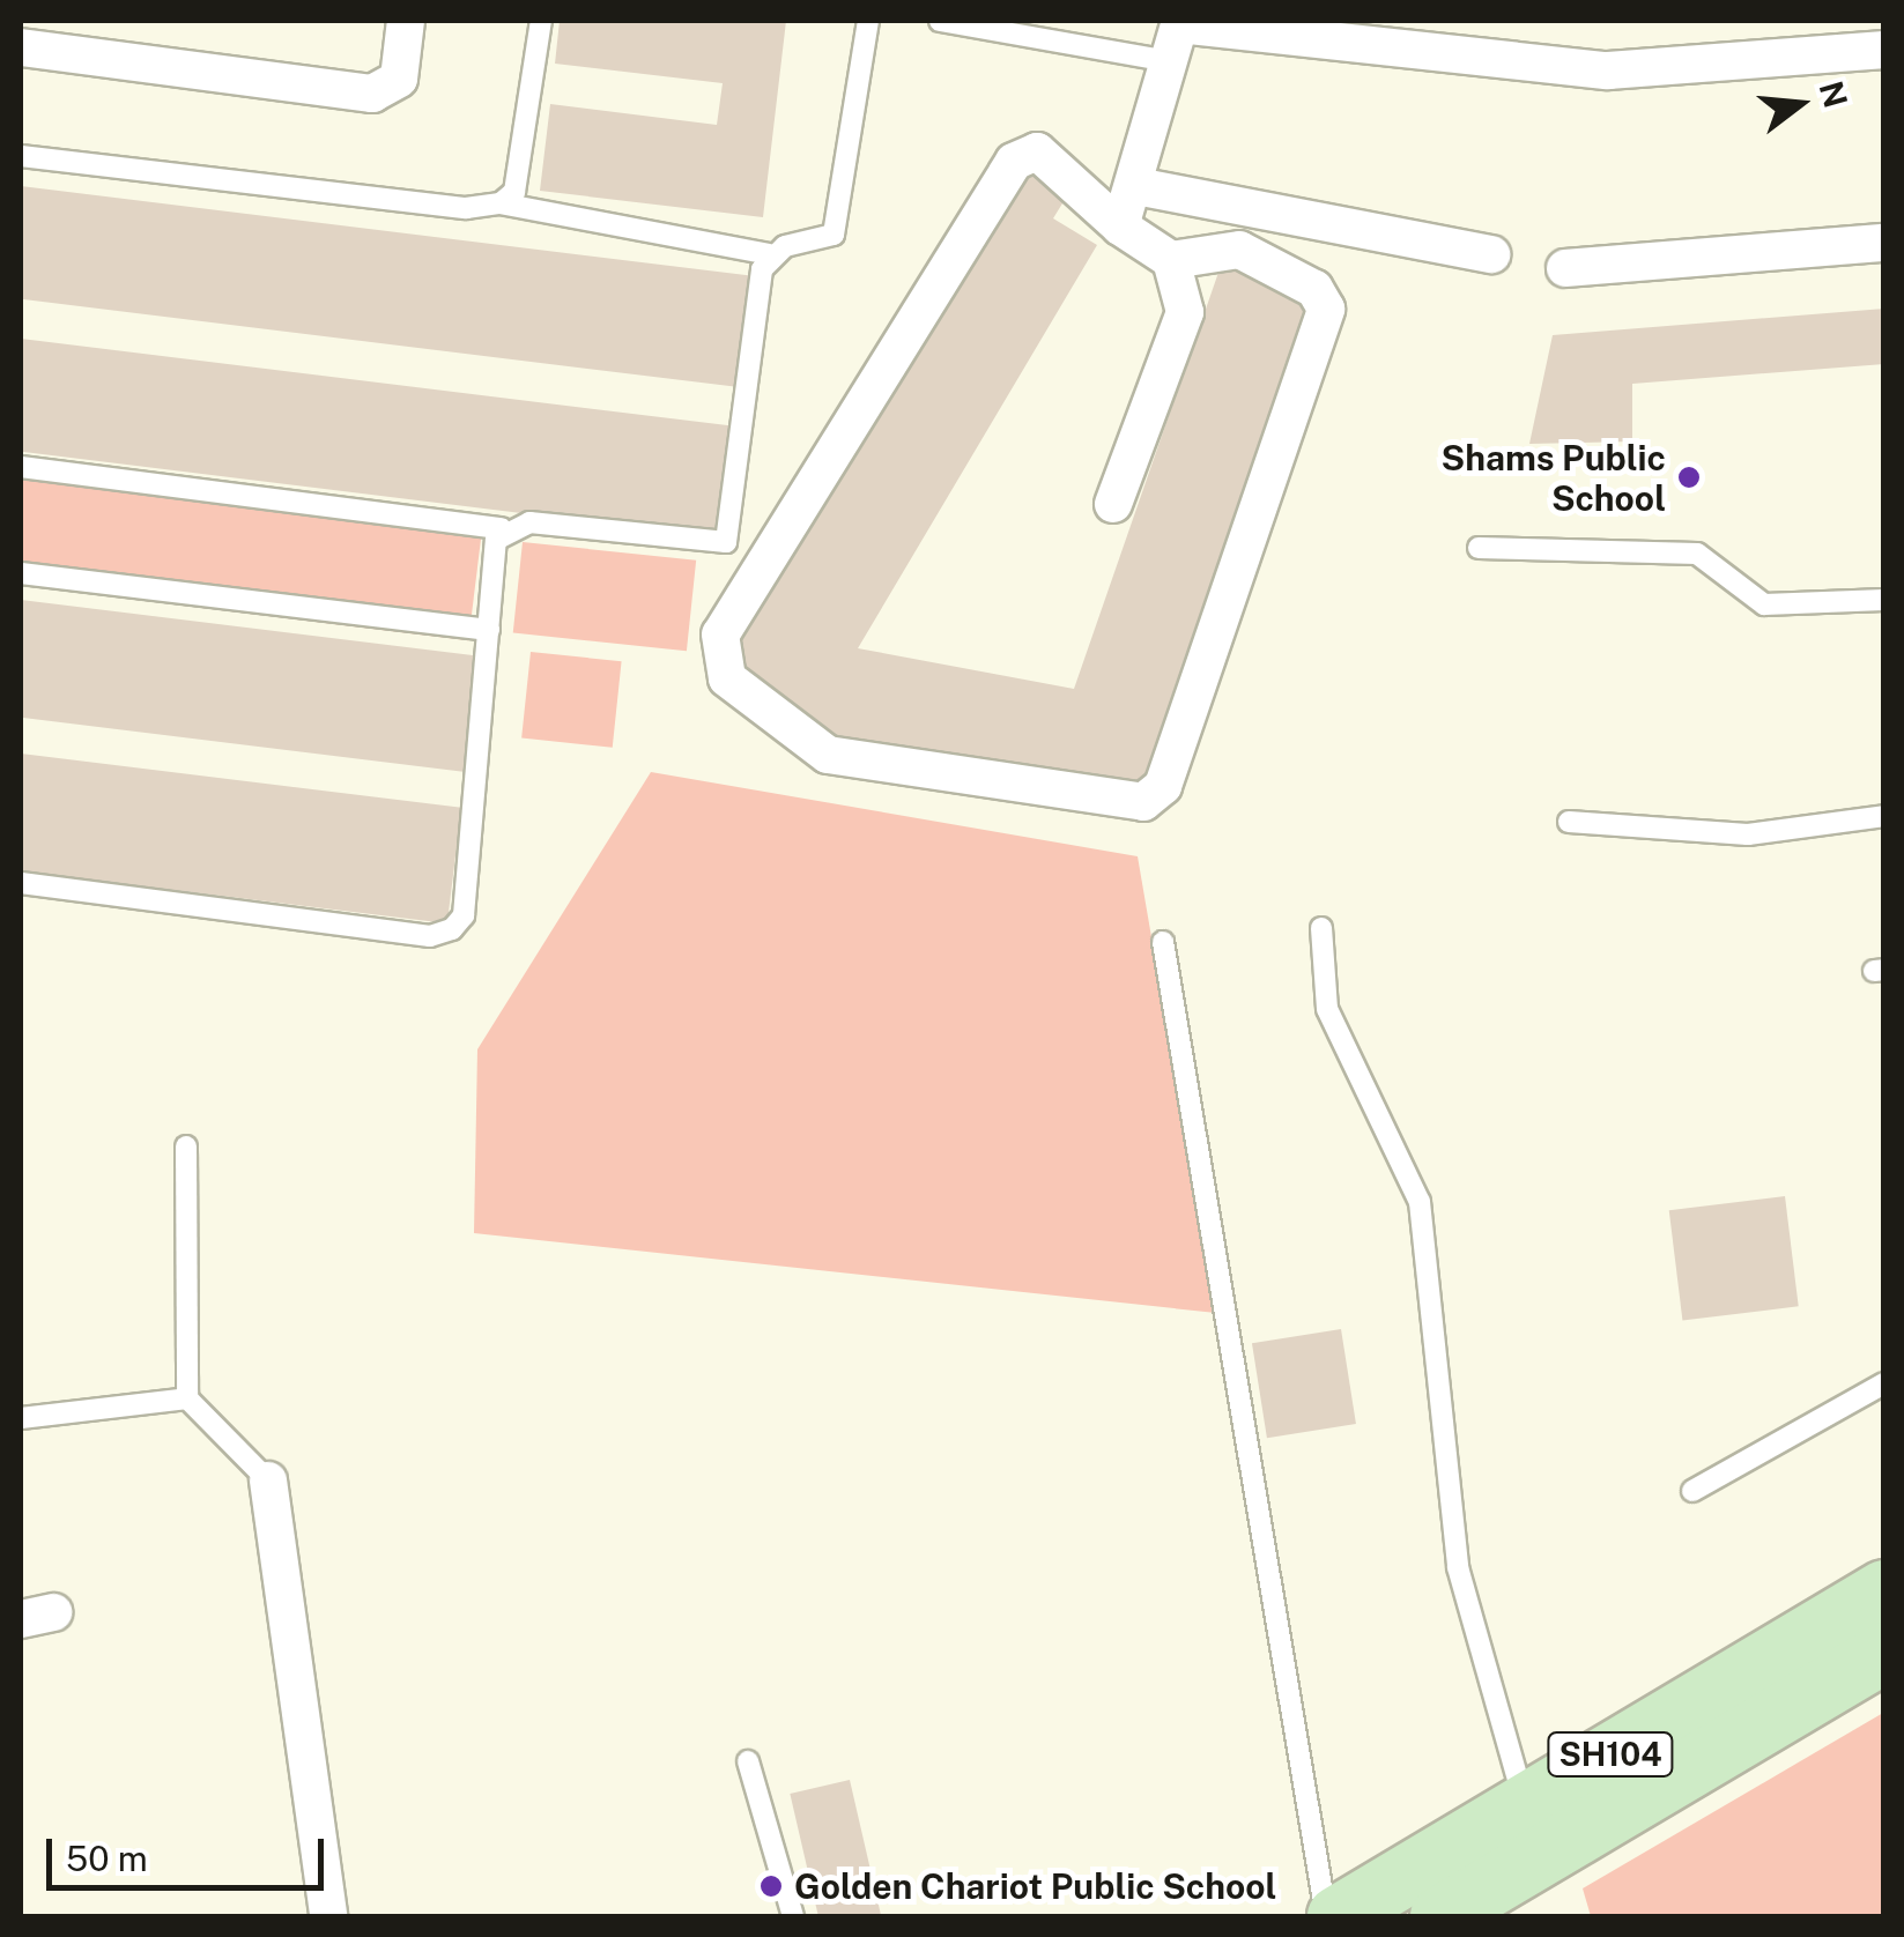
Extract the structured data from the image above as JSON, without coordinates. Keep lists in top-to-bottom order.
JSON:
{
  "streets": {
    "main road": ["SH104"]
  },
  "places": ["Shams Public School", "Golden Chariot Public School"],
  "scale_bar": "50 m",
  "north": "right"
}
